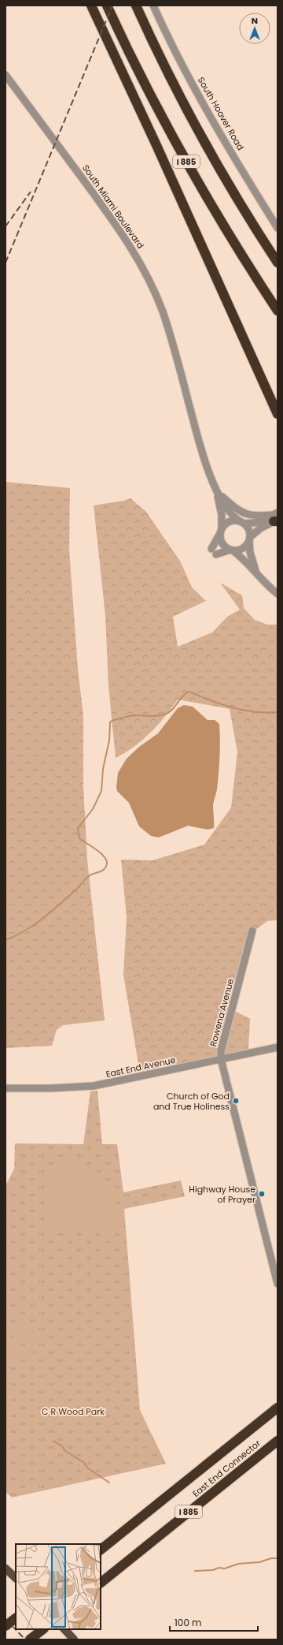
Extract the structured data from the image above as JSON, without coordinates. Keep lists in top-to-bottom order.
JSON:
{
  "streets": {
    "highway": ["I 885", "East End Connector"],
    "street": [
      "South Hoover Road",
      "South Miami Boulevard",
      "Rowena Avenue",
      "East End Avenue"
    ]
  },
  "crossings": [
    ["Rowena Avenue", "East End Avenue"]
  ],
  "parks": ["C R Wood Park"],
  "places": ["Church of God and True Holiness", "Highway House of Prayer"],
  "scale_bar": "100 m",
  "north": "top"
}
